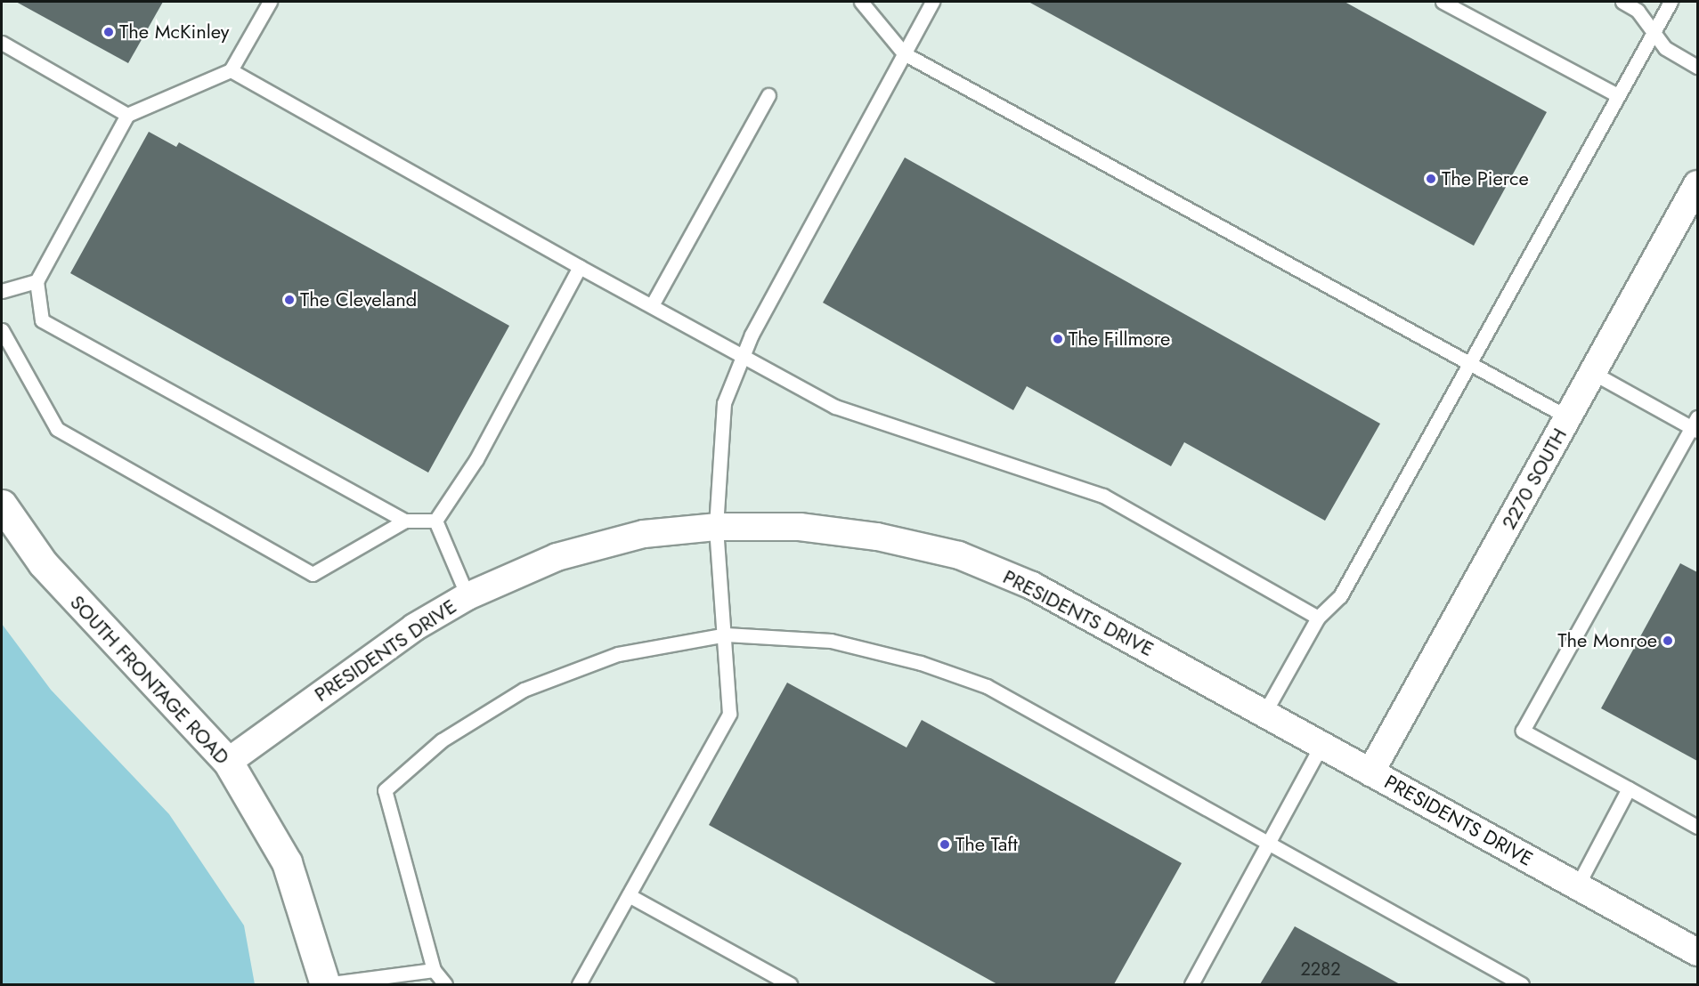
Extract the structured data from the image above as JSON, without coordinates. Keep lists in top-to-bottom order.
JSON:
{
  "streets": {
    "street": ["2270 SOUTH", "PRESIDENTS DRIVE", "SOUTH FRONTAGE ROAD"]
  },
  "crossings": [
    ["2270 SOUTH", "PRESIDENTS DRIVE"],
    ["PRESIDENTS DRIVE", "SOUTH FRONTAGE ROAD"]
  ],
  "places": [
    "The McKinley",
    "The Pierce",
    "The Cleveland",
    "The Fillmore",
    "The Monroe",
    "The Taft"
  ],
  "house_numbers": ["2282"]
}
